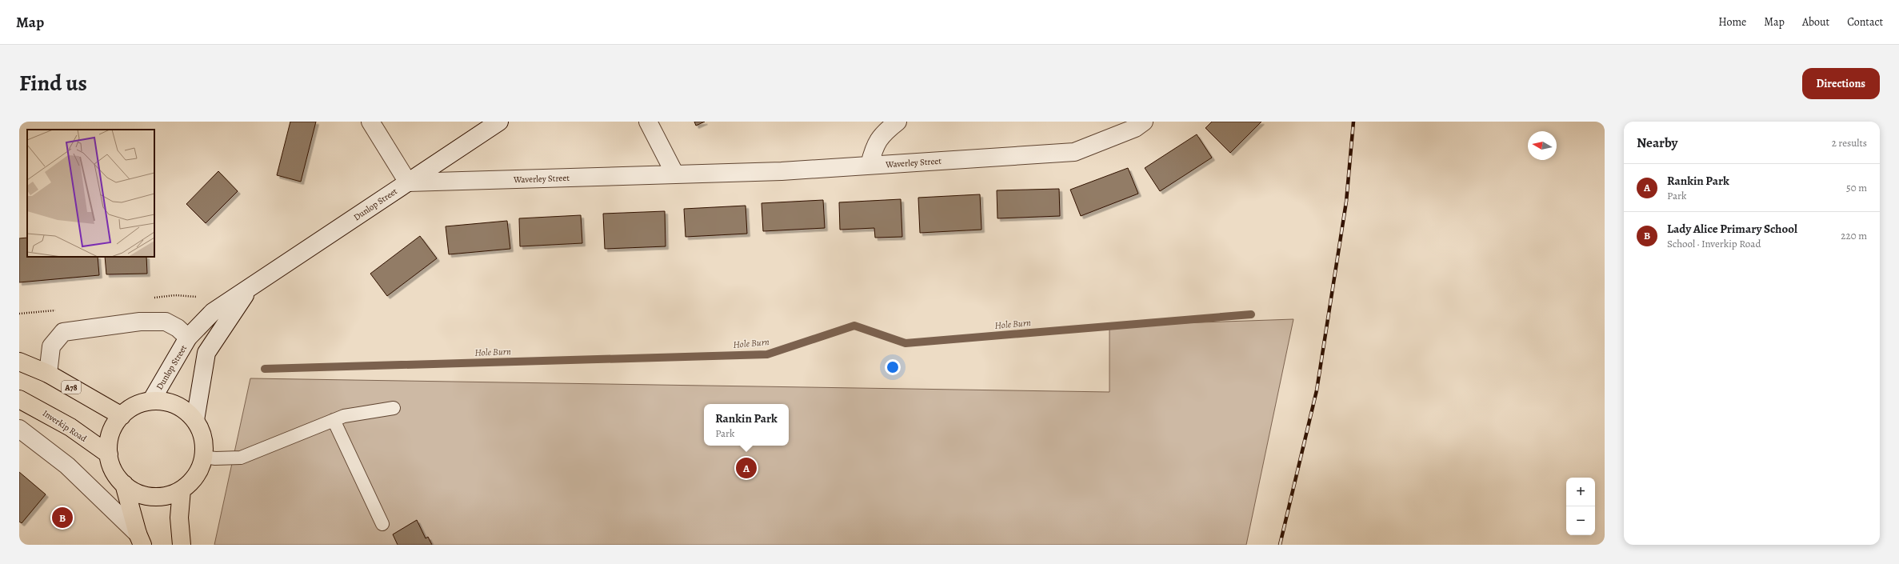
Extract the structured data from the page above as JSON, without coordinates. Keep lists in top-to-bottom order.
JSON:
{
  "streets": {
    "highway": ["A78", "Inverkip Road"],
    "street": ["Waverley Street", "Dunlop Street"]
  },
  "crossings": [
    ["Waverley Street", "Dunlop Street"],
    ["Dunlop Street", "A78"],
    ["Dunlop Street", "Inverkip Road"],
    ["A78", "Inverkip Road"]
  ],
  "water": ["Hole Burn"],
  "north": "left",
  "page": {
    "header": "Map",
    "nav": [
      "Home",
      "Map",
      "About",
      "Contact"
    ],
    "title": "Find us",
    "buttons": "Directions",
    "heading": ["Nearby", "2 results"],
    "list": [
      {
        "mark": "A",
        "name": "Rankin Park",
        "note": "Park",
        "value": "50 m"
      },
      {
        "mark": "B",
        "name": "Lady Alice Primary School",
        "note": "School · Inverkip Road",
        "value": "220 m"
      }
    ],
    "popup": ["Rankin Park", "Park"],
    "pins": ["A", "B"],
    "map_buttons": ["+", "−"]
  }
}
